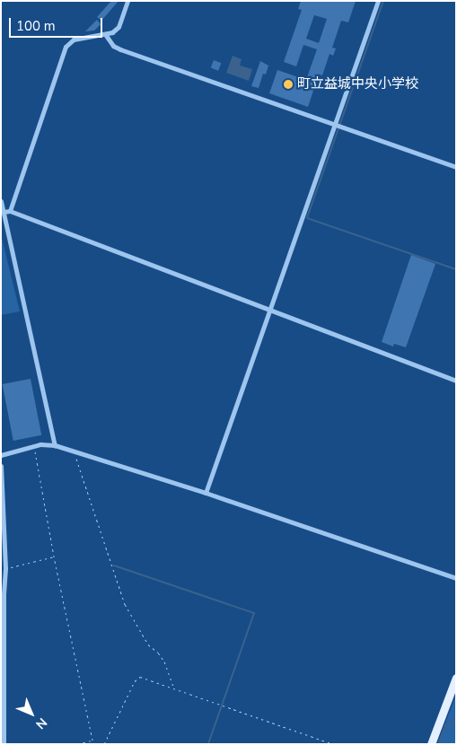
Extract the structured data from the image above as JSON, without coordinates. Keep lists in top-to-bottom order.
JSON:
{
  "places": ["町立益城中央小学校"],
  "scale_bar": "100 m",
  "north": "bottom right"
}
